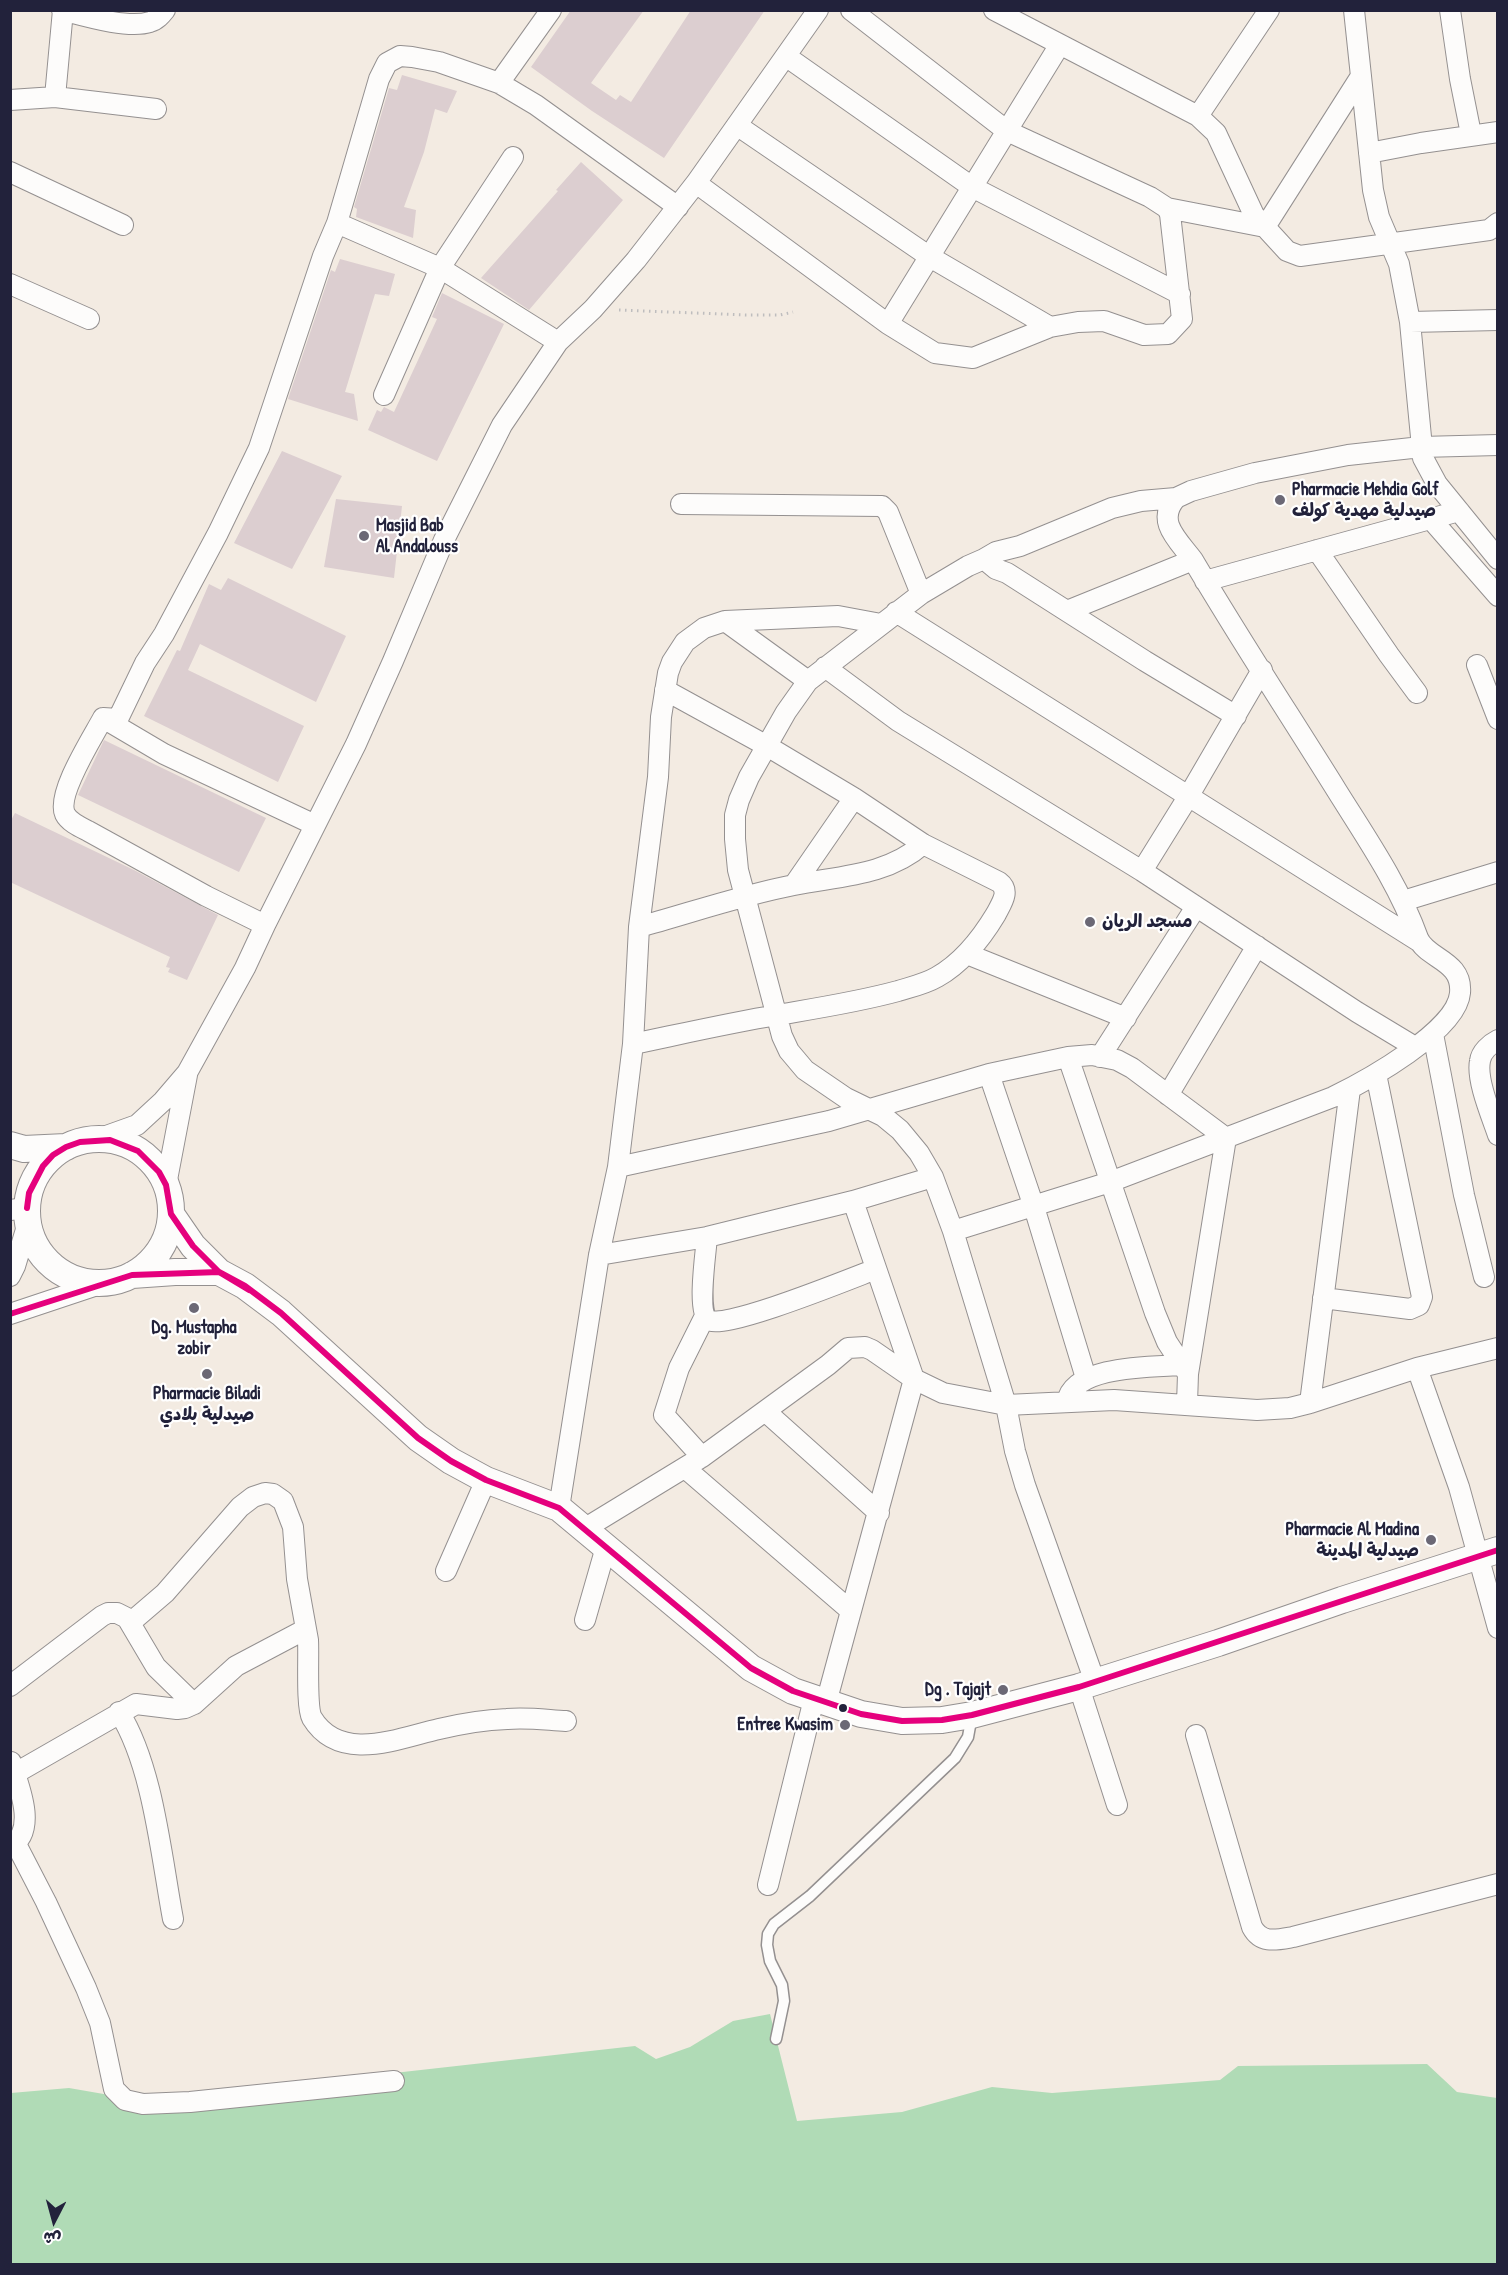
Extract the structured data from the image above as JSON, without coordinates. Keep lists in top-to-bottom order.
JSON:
{
  "places": [
    "Pharmacie Mehdia Golf صيدلية مهدية كولف",
    "Masjid Bab Al Andalouss",
    "مسجد الريان",
    "Dg. Mustapha zobir",
    "Pharmacie Biladi صيدلية بلادي",
    "Pharmacie Al Madina صيدلية المدينة",
    "Dg . Tajajt",
    "Entree Kwasim"
  ],
  "north": "bottom"
}
